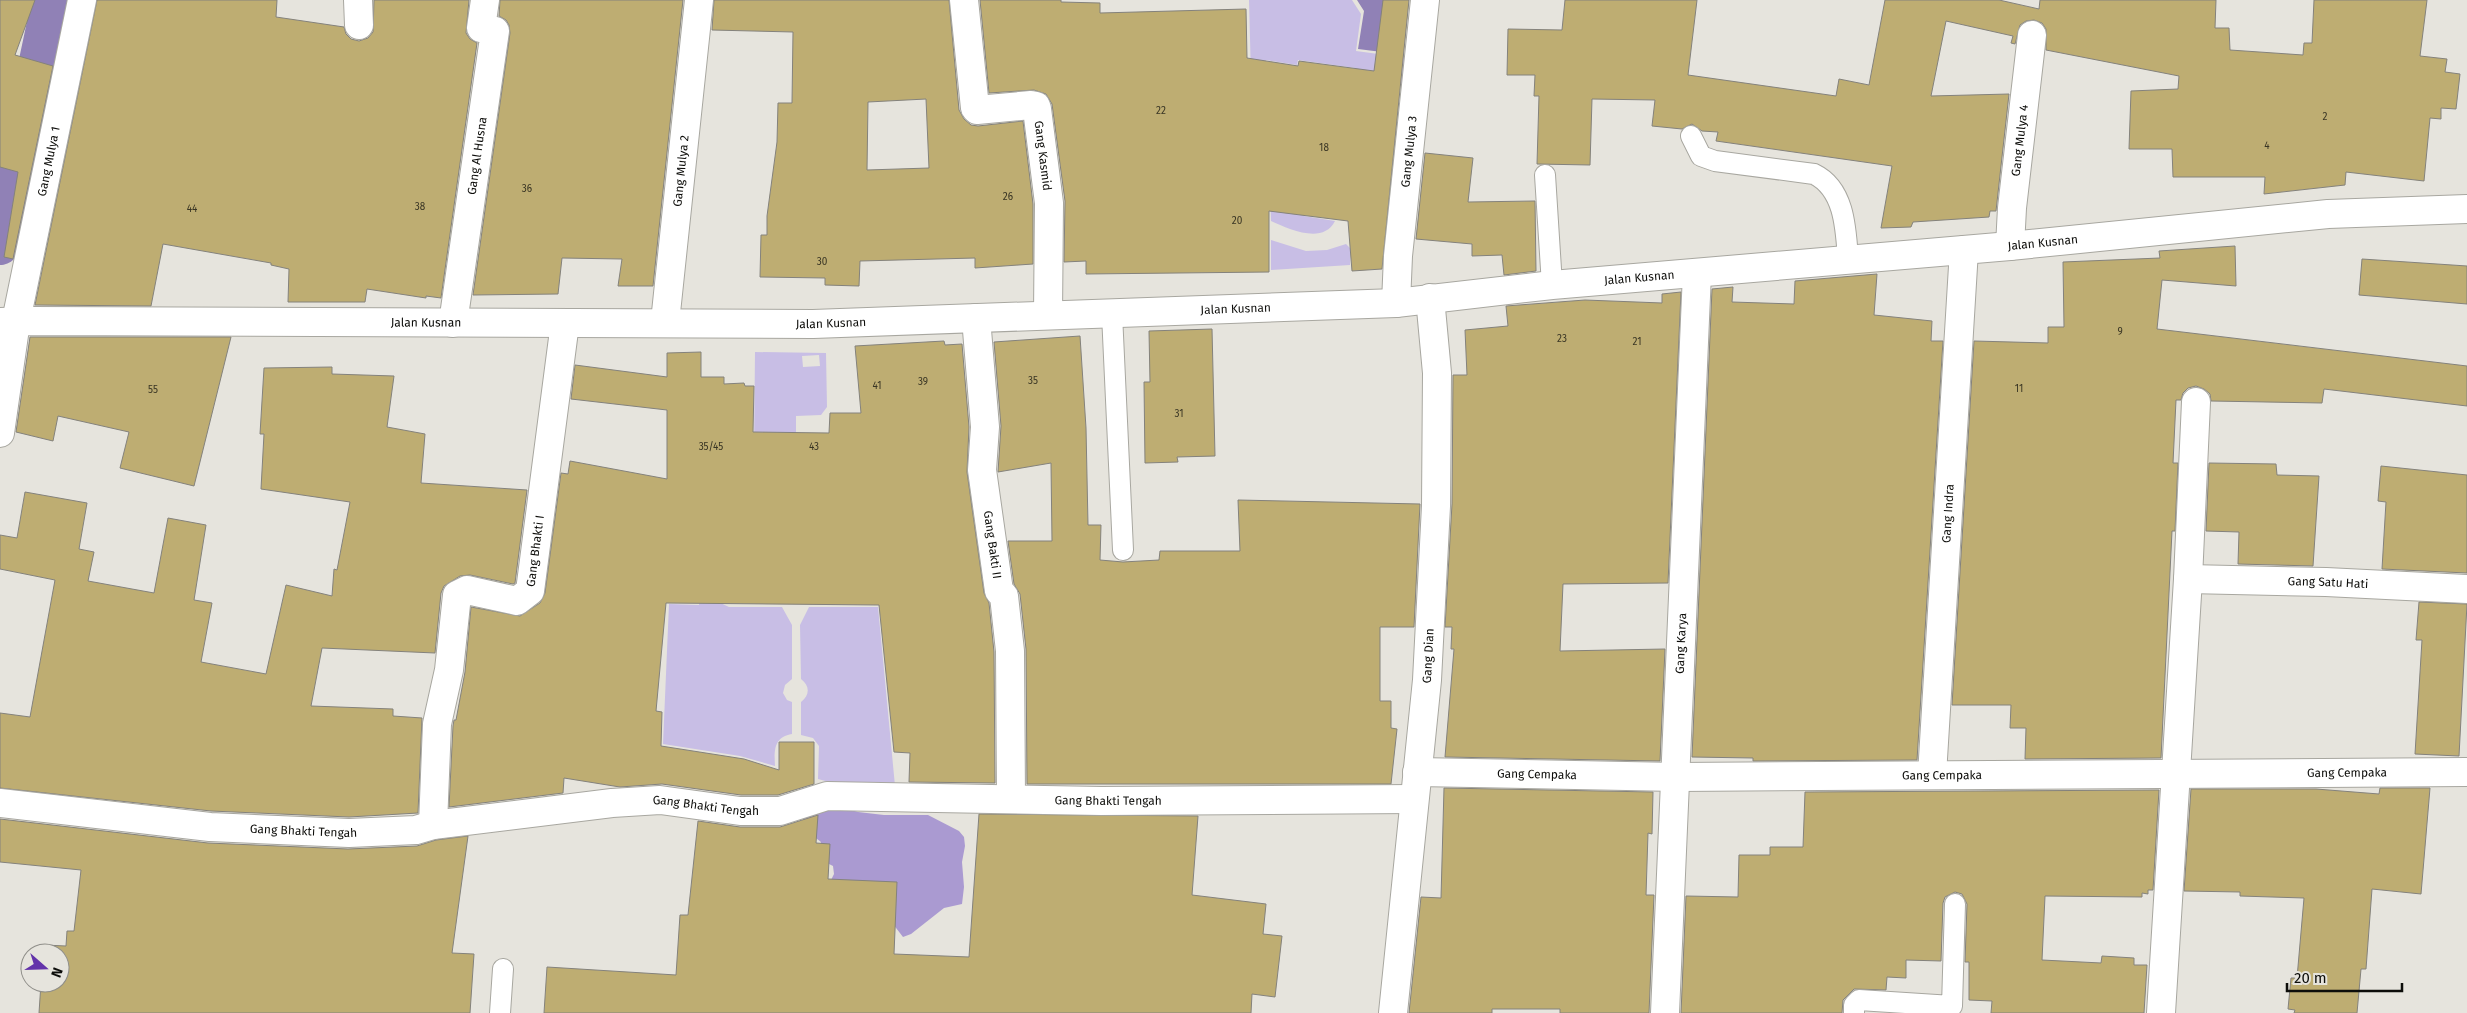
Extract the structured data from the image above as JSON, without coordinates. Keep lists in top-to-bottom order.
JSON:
{
  "streets": {
    "street": [
      "Gang Mulya 4",
      "Gang Mulya 3",
      "Gang Kasmid",
      "Gang Al Husna",
      "Gang Mulya 1",
      "Gang Mulya 2",
      "Jalan Kusnan",
      "Gang Indra",
      "Gang Bakti II",
      "Gang Bhakti I",
      "Gang Satu Hati",
      "Gang Karya",
      "Gang Dian",
      "Gang Cempaka",
      "Gang Bhakti Tengah"
    ]
  },
  "crossings": [
    ["Gang Mulya 4", "Jalan Kusnan"],
    ["Gang Mulya 3", "Jalan Kusnan"],
    ["Gang Kasmid", "Jalan Kusnan"],
    ["Gang Al Husna", "Jalan Kusnan"],
    ["Gang Mulya 1", "Jalan Kusnan"],
    ["Gang Mulya 2", "Jalan Kusnan"],
    ["Jalan Kusnan", "Gang Indra"],
    ["Jalan Kusnan", "Gang Bakti II"],
    ["Jalan Kusnan", "Gang Bhakti I"],
    ["Jalan Kusnan", "Gang Karya"],
    ["Jalan Kusnan", "Gang Dian"],
    ["Gang Indra", "Gang Cempaka"],
    ["Gang Bakti II", "Gang Bhakti Tengah"],
    ["Gang Bhakti I", "Gang Bhakti Tengah"],
    ["Gang Karya", "Gang Cempaka"],
    ["Gang Dian", "Gang Cempaka"],
    ["Gang Dian", "Gang Bhakti Tengah"]
  ],
  "house_numbers": [
    "22",
    "2",
    "4",
    "18",
    "36",
    "26",
    "38",
    "44",
    "20",
    "30",
    "9",
    "23",
    "21",
    "35",
    "39",
    "41",
    "11",
    "55",
    "31",
    "35/45",
    "43"
  ],
  "scale_bar": "20 m",
  "north": "right"
}
